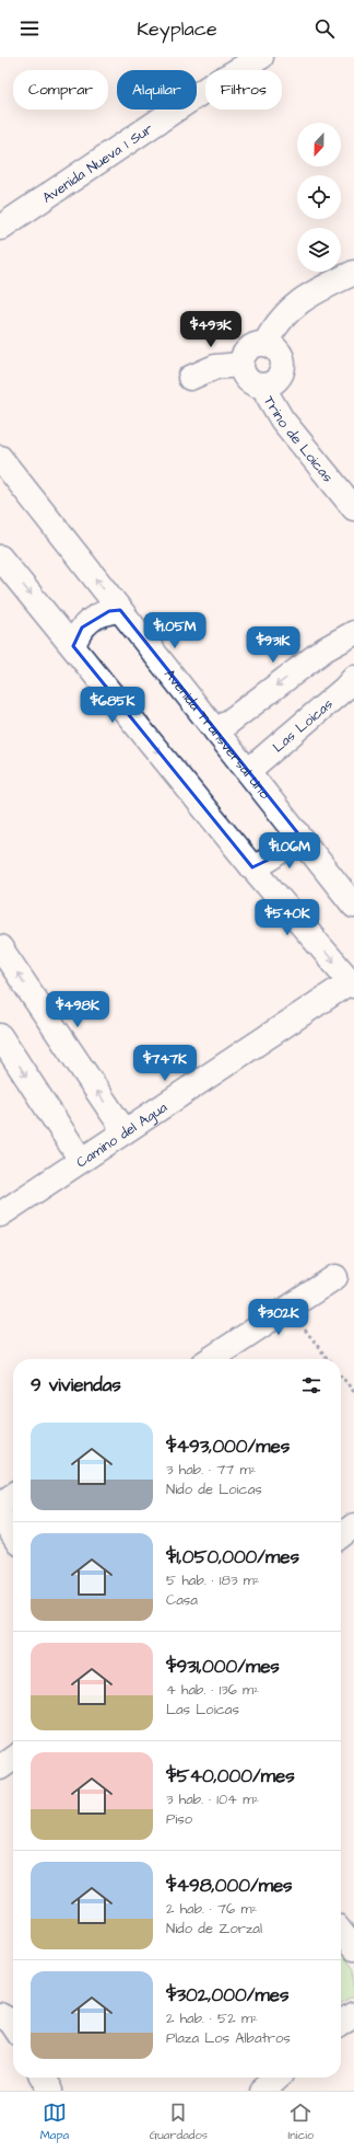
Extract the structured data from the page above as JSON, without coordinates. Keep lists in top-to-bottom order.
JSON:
{
  "streets": {
    "street": [
      "Avenida Nueva 1 Sur",
      "Trino de Loicas",
      "Las Loicas",
      "Avenida Transversal Uno",
      "Camino del Agua"
    ]
  },
  "crossings": [
    ["Las Loicas", "Avenida Transversal Uno"]
  ],
  "north": "bottom",
  "page": {
    "header": "Keyplace",
    "chip": ["Comprar", "Alquilar", "Filtros"],
    "price": [
      "$493K",
      "$1.05M",
      "$931K",
      "$685K",
      "$1.06M",
      "$540K",
      "$498K",
      "$747K",
      "$302K"
    ],
    "heading": "9 viviendas",
    "list": [
      {
        "name": "$493,000/mes",
        "note": "3 hab. · 77 m² · Nido de Loicas"
      },
      {
        "name": "$1,050,000/mes",
        "note": "5 hab. · 183 m² · Casa"
      },
      {
        "name": "$931,000/mes",
        "note": "4 hab. · 136 m² · Las Loicas"
      },
      {
        "name": "$540,000/mes",
        "note": "3 hab. · 104 m² · Piso"
      },
      {
        "name": "$498,000/mes",
        "note": "2 hab. · 76 m² · Nido de Zorzal"
      },
      {
        "name": "$302,000/mes",
        "note": "2 hab. · 52 m² · Plaza Los Albatros"
      }
    ],
    "tabs": ["Mapa", "Guardados", "Inicio"]
  }
}
